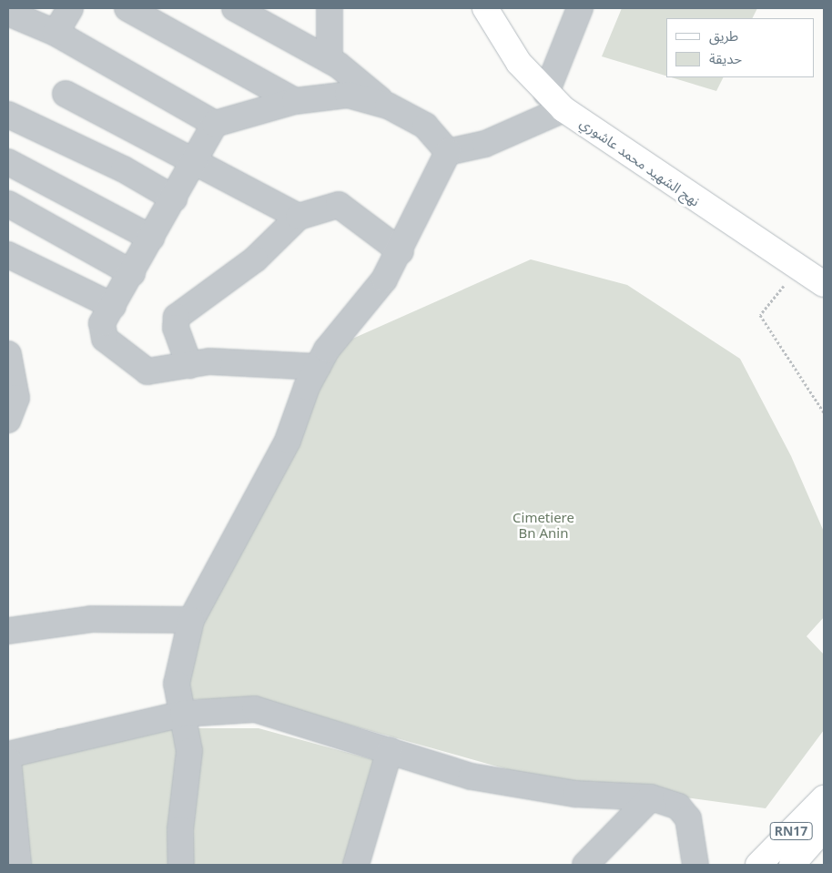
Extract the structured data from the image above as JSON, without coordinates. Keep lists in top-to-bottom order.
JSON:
{
  "streets": {
    "main road": ["نهج الشهيد محمد عاشوري", "RN17"]
  },
  "parks": ["Cimetiere Bn Anin"],
  "legend": ["طريق", "حديقة"]
}
